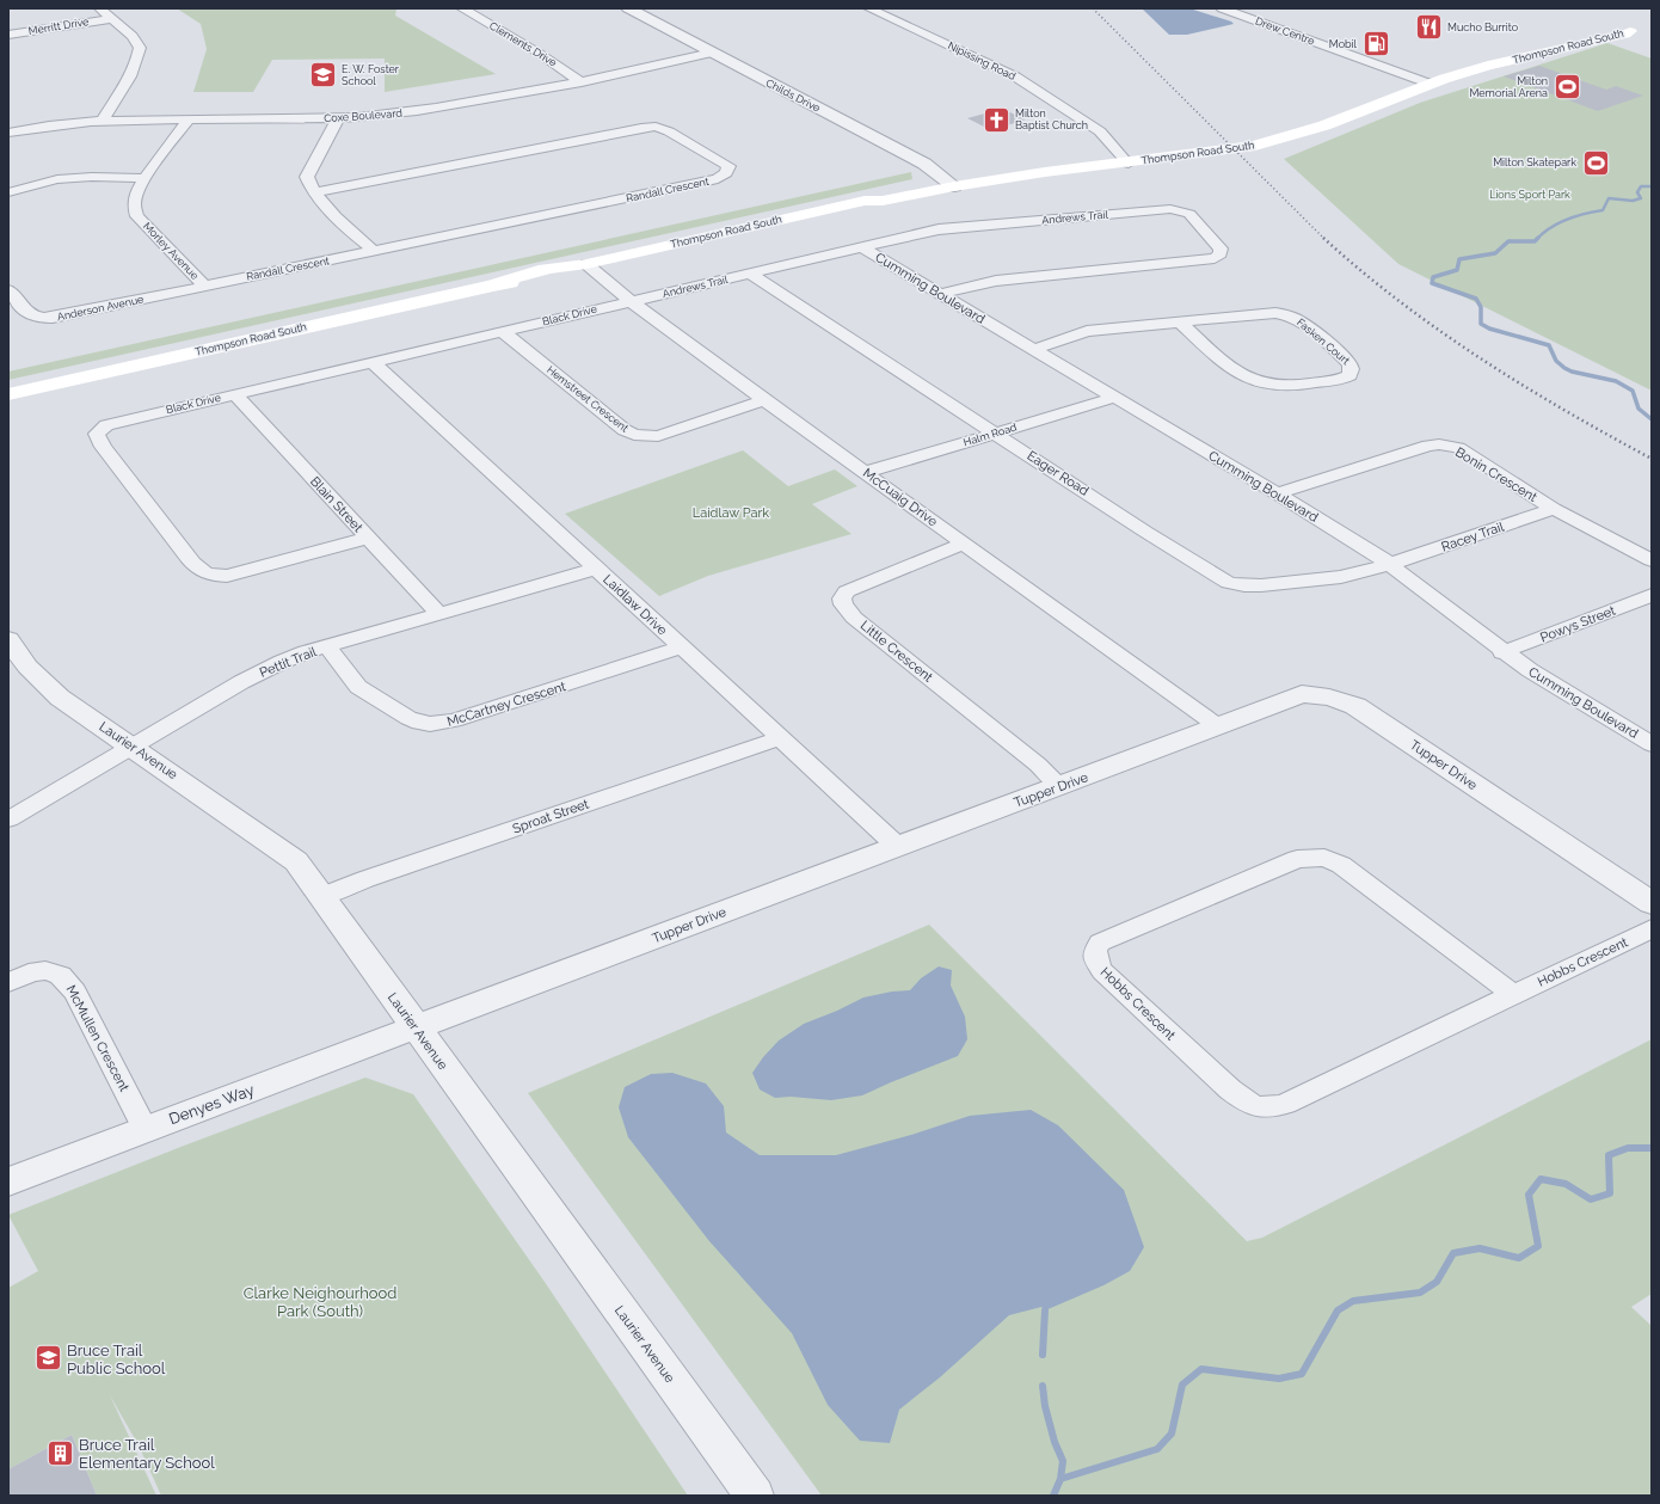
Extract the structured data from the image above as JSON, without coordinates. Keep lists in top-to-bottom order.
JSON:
{
  "streets": {
    "main road": ["Thompson Road South"],
    "street": [
      "Merritt Drive",
      "Drew Centre",
      "Clements Drive",
      "Nipissing Road",
      "Childs Drive",
      "Coxe Boulevard",
      "Randall Crescent",
      "Andrews Trail",
      "Morley Avenue",
      "Cumming Boulevard",
      "Anderson Avenue",
      "Black Drive",
      "Fasken Court",
      "Hemstreet Crescent",
      "Halm Road",
      "Eager Road",
      "Bonin Crescent",
      "McCuaig Drive",
      "Blain Street",
      "Racey Trail",
      "Laidlaw Drive",
      "Powys Street",
      "Little Crescent",
      "Pettit Trail",
      "McCartney Crescent",
      "Laurier Avenue",
      "Tupper Drive",
      "Sproat Street",
      "Hobbs Crescent",
      "McMullen Crescent",
      "Denyes Way"
    ]
  },
  "crossings": [
    ["Drew Centre", "Thompson Road South"],
    ["Clements Drive", "Coxe Boulevard"],
    ["Thompson Road South", "Nipissing Road"],
    ["Thompson Road South", "Childs Drive"],
    ["Thompson Road South", "McCuaig Drive"],
    ["Childs Drive", "Coxe Boulevard"],
    ["Coxe Boulevard", "Morley Avenue"],
    ["Randall Crescent", "Morley Avenue"],
    ["Randall Crescent", "Anderson Avenue"],
    ["Andrews Trail", "Cumming Boulevard"],
    ["Andrews Trail", "Black Drive"],
    ["Andrews Trail", "Eager Road"],
    ["Andrews Trail", "McCuaig Drive"],
    ["Morley Avenue", "Anderson Avenue"],
    ["Cumming Boulevard", "Fasken Court"],
    ["Cumming Boulevard", "Halm Road"],
    ["Cumming Boulevard", "Eager Road"],
    ["Cumming Boulevard", "Bonin Crescent"],
    ["Cumming Boulevard", "Racey Trail"],
    ["Cumming Boulevard", "Powys Street"],
    ["Black Drive", "Hemstreet Crescent"],
    ["Black Drive", "McCuaig Drive"],
    ["Black Drive", "Blain Street"],
    ["Black Drive", "Laidlaw Drive"],
    ["Hemstreet Crescent", "McCuaig Drive"],
    ["Halm Road", "Eager Road"],
    ["Halm Road", "McCuaig Drive"],
    ["Eager Road", "Racey Trail"],
    ["Bonin Crescent", "Racey Trail"],
    ["McCuaig Drive", "Little Crescent"],
    ["McCuaig Drive", "Tupper Drive"],
    ["Blain Street", "Pettit Trail"],
    ["Laidlaw Drive", "Pettit Trail"],
    ["Laidlaw Drive", "McCartney Crescent"],
    ["Laidlaw Drive", "Tupper Drive"],
    ["Laidlaw Drive", "Sproat Street"],
    ["Little Crescent", "Tupper Drive"],
    ["Pettit Trail", "McCartney Crescent"],
    ["Pettit Trail", "Laurier Avenue"],
    ["Laurier Avenue", "Tupper Drive"],
    ["Laurier Avenue", "Sproat Street"],
    ["Laurier Avenue", "Denyes Way"],
    ["Tupper Drive", "Denyes Way"],
    ["McMullen Crescent", "Denyes Way"]
  ],
  "parks": ["Lions Sport Park", "Laidlaw Park", "Clarke Neighourhood Park (South)"],
  "places": {
    "restaurant": ["Mucho Burrito"],
    "fuel station": ["Mobil"],
    "school or university": ["E. W. Foster School", "Bruce Trail Public School"],
    "sports": ["Milton Memorial Arena", "Milton Skatepark"],
    "church": ["Milton Baptist Church"],
    "building": ["Bruce Trail Elementary School"]
  }
}
